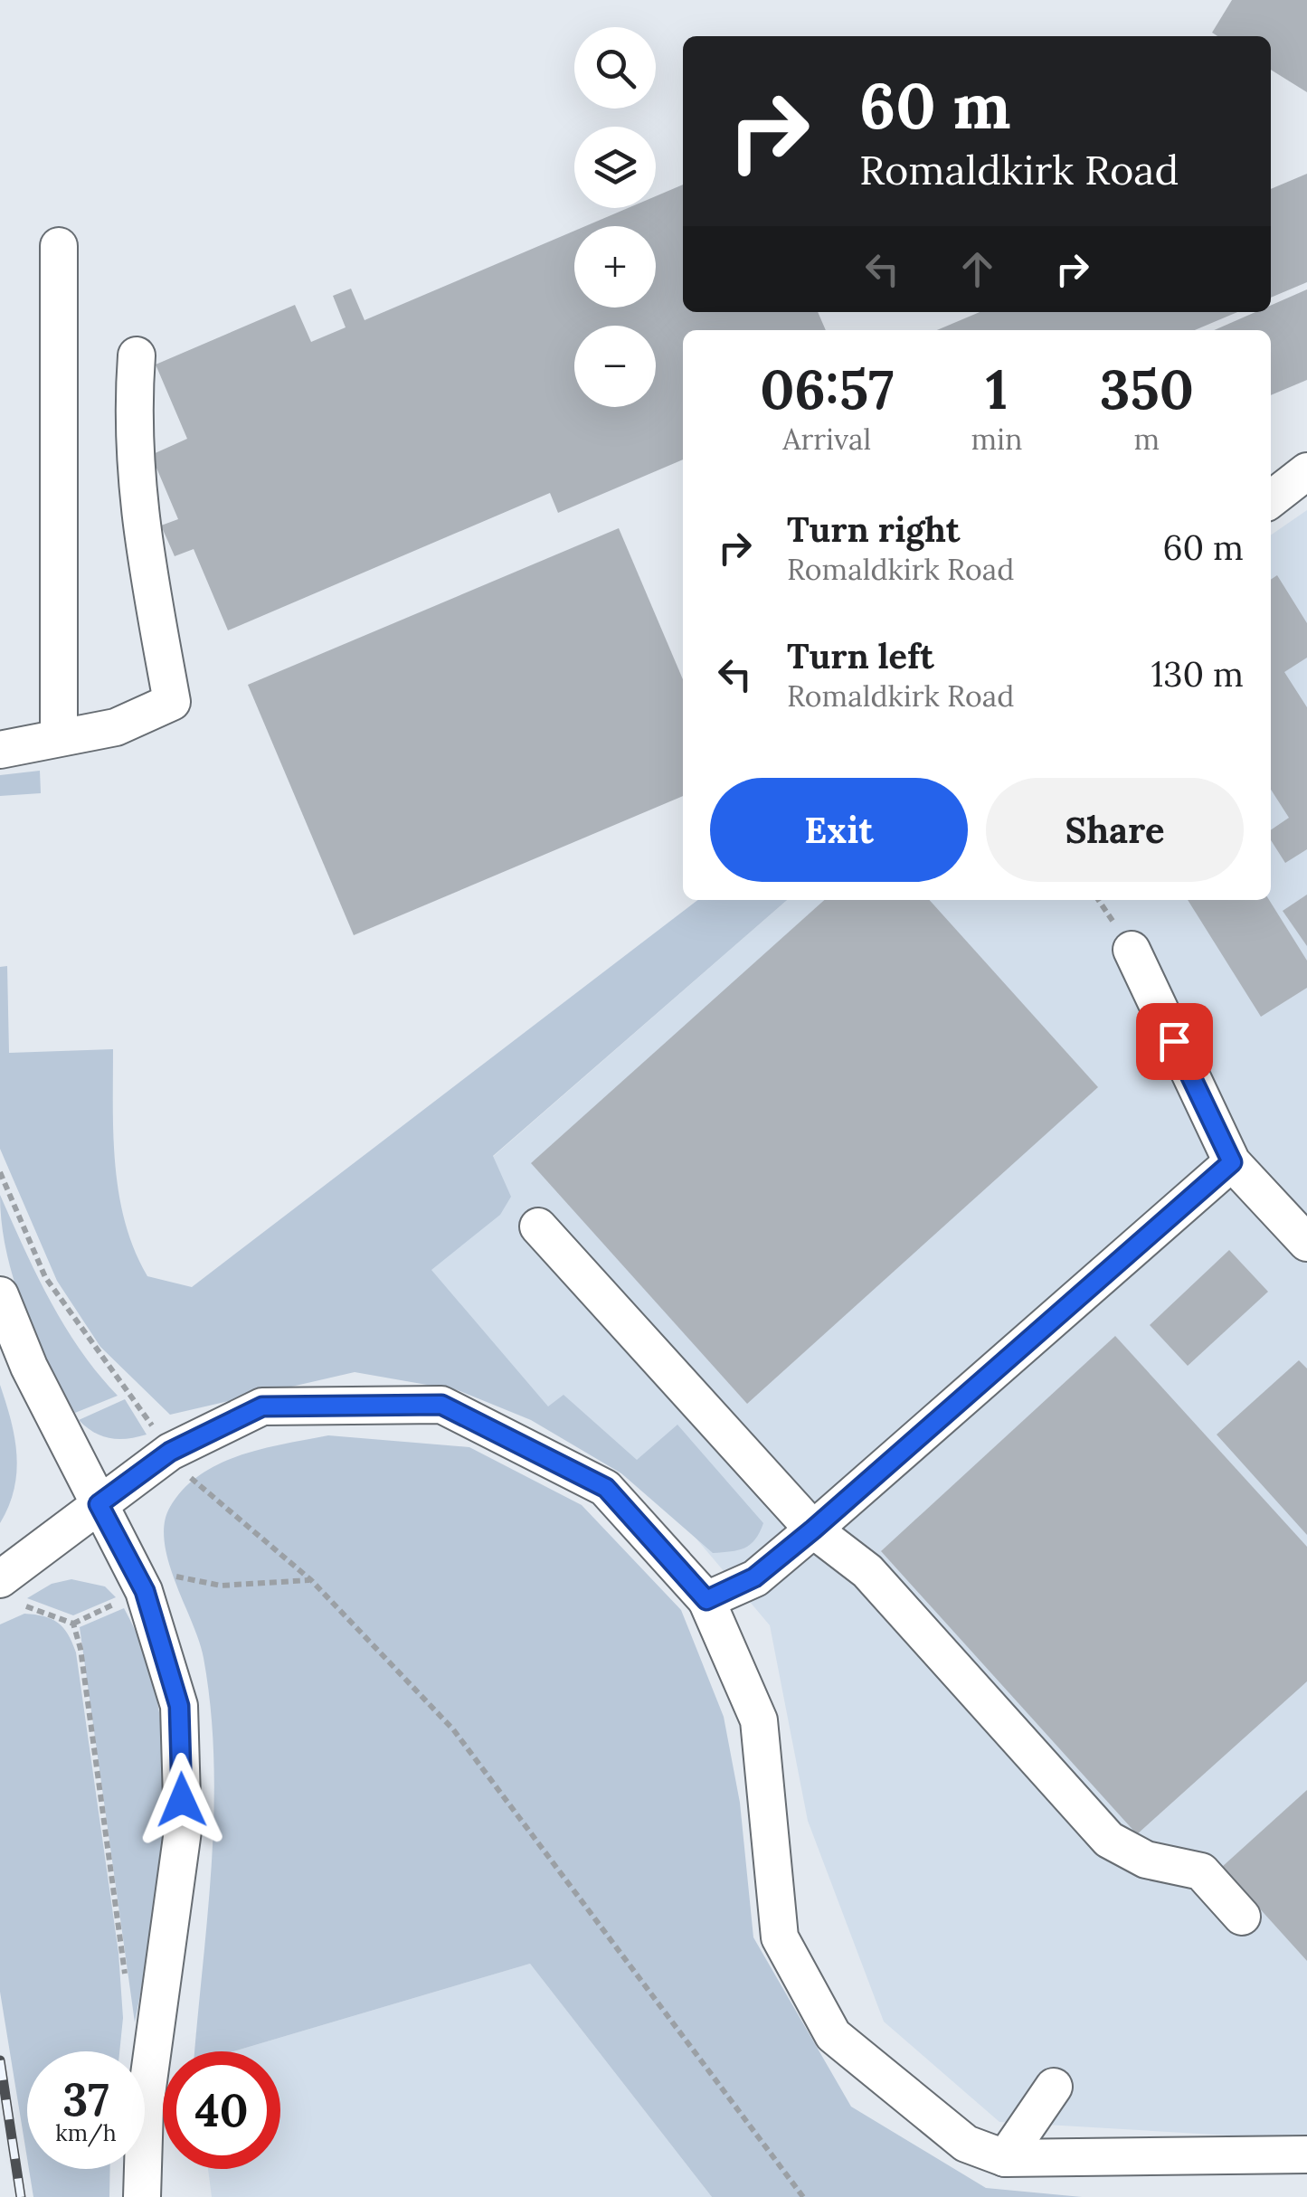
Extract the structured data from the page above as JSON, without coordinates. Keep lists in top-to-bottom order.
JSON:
{
  "page": {
    "map_buttons": ["+", "−"],
    "turn": ["60 m", "Romaldkirk Road"],
    "eta": [
      "06:57",
      "Arrival",
      "1",
      "min",
      "350",
      "m"
    ],
    "list": [
      {
        "name": "Turn right",
        "note": "Romaldkirk Road",
        "value": "60 m"
      },
      {
        "name": "Turn left",
        "note": "Romaldkirk Road",
        "value": "130 m"
      }
    ],
    "buttons": ["Exit", "Share"],
    "speed": "37 km/h",
    "limit": "40"
  }
}
